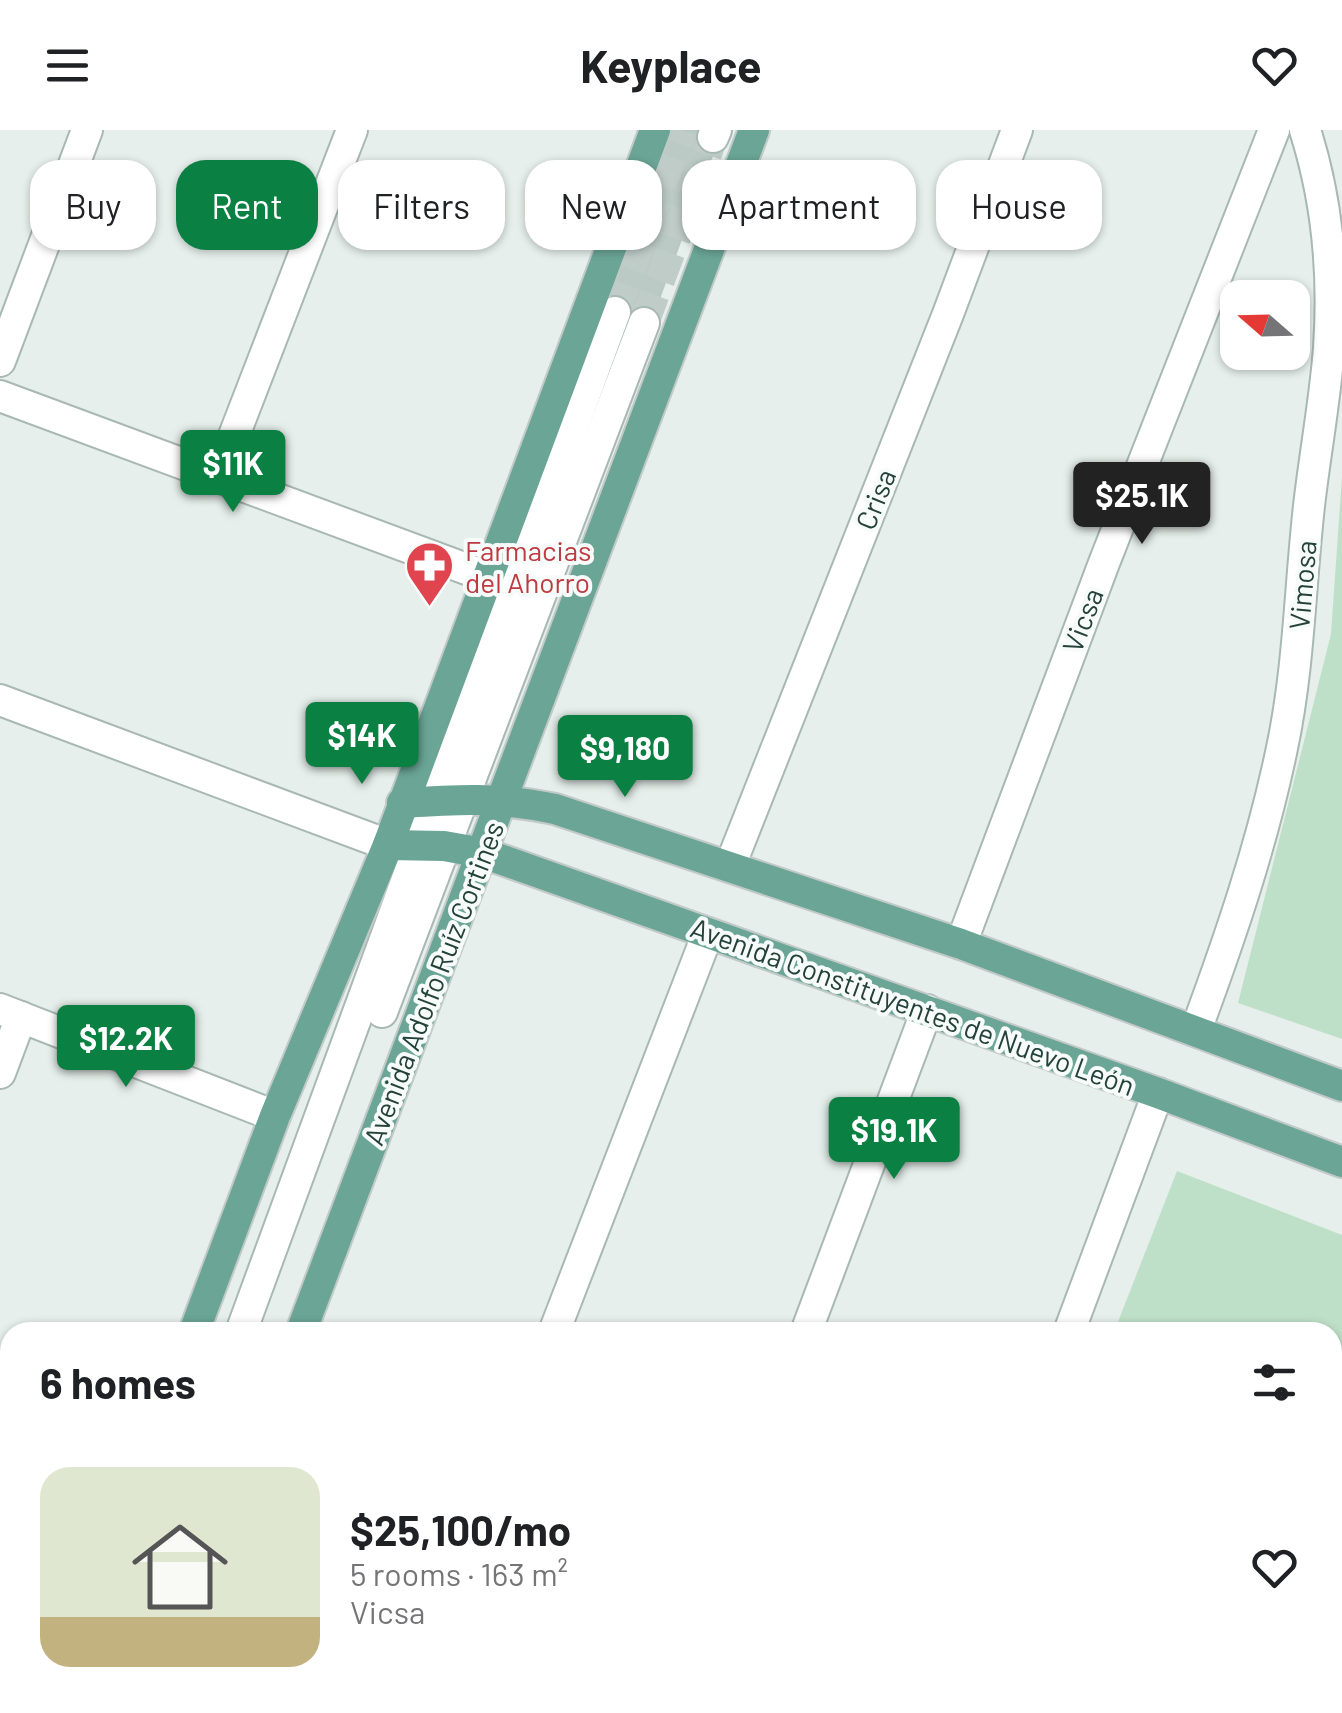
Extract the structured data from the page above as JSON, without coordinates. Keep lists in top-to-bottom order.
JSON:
{
  "streets": {
    "main road": ["Avenida Adolfo Ruíz Cortines", "Avenida Constituyentes de Nuevo León"],
    "street": ["Crisa", "Vimosa", "Vicsa"]
  },
  "crossings": [
    ["Avenida Adolfo Ruíz Cortines", "Avenida Constituyentes de Nuevo León"]
  ],
  "places": {
    "pharmacy": ["Farmacias del Ahorro"]
  },
  "north": "left",
  "page": {
    "header": "Keyplace",
    "chip": [
      "Buy",
      "Rent",
      "Filters",
      "New",
      "Apartment",
      "House"
    ],
    "price": [
      "$11K",
      "$25.1K",
      "$14K",
      "$9,180",
      "$12.2K",
      "$19.1K"
    ],
    "heading": "6 homes",
    "list": [
      {
        "name": "$25,100/mo",
        "note": "5 rooms · 163 m² · Vicsa"
      }
    ]
  }
}
